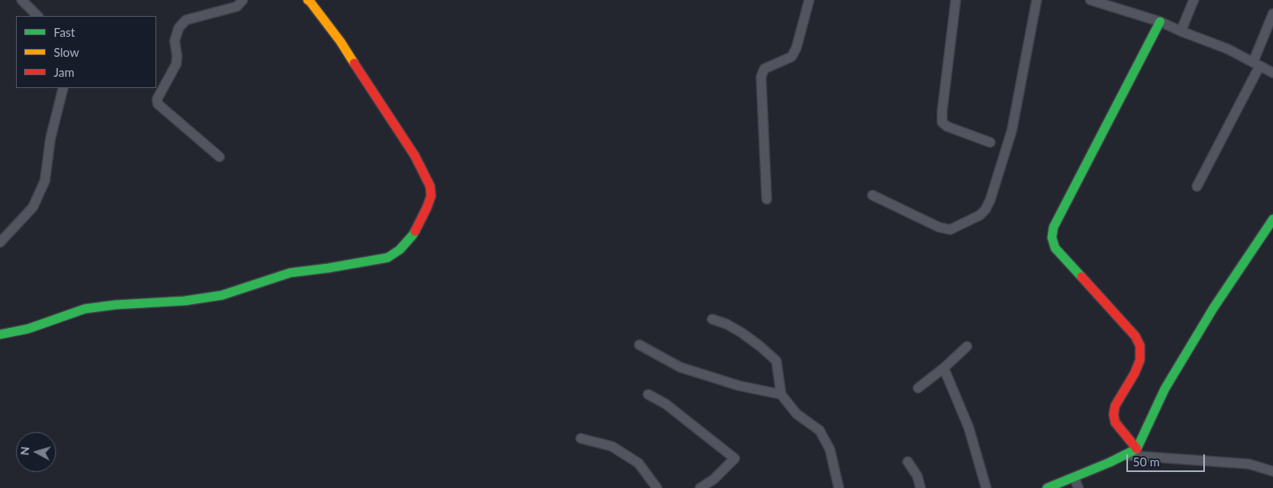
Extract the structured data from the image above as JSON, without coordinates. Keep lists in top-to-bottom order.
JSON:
{
  "legend": ["Fast", "Slow", "Jam"],
  "scale_bar": "50 m",
  "north": "left"
}
